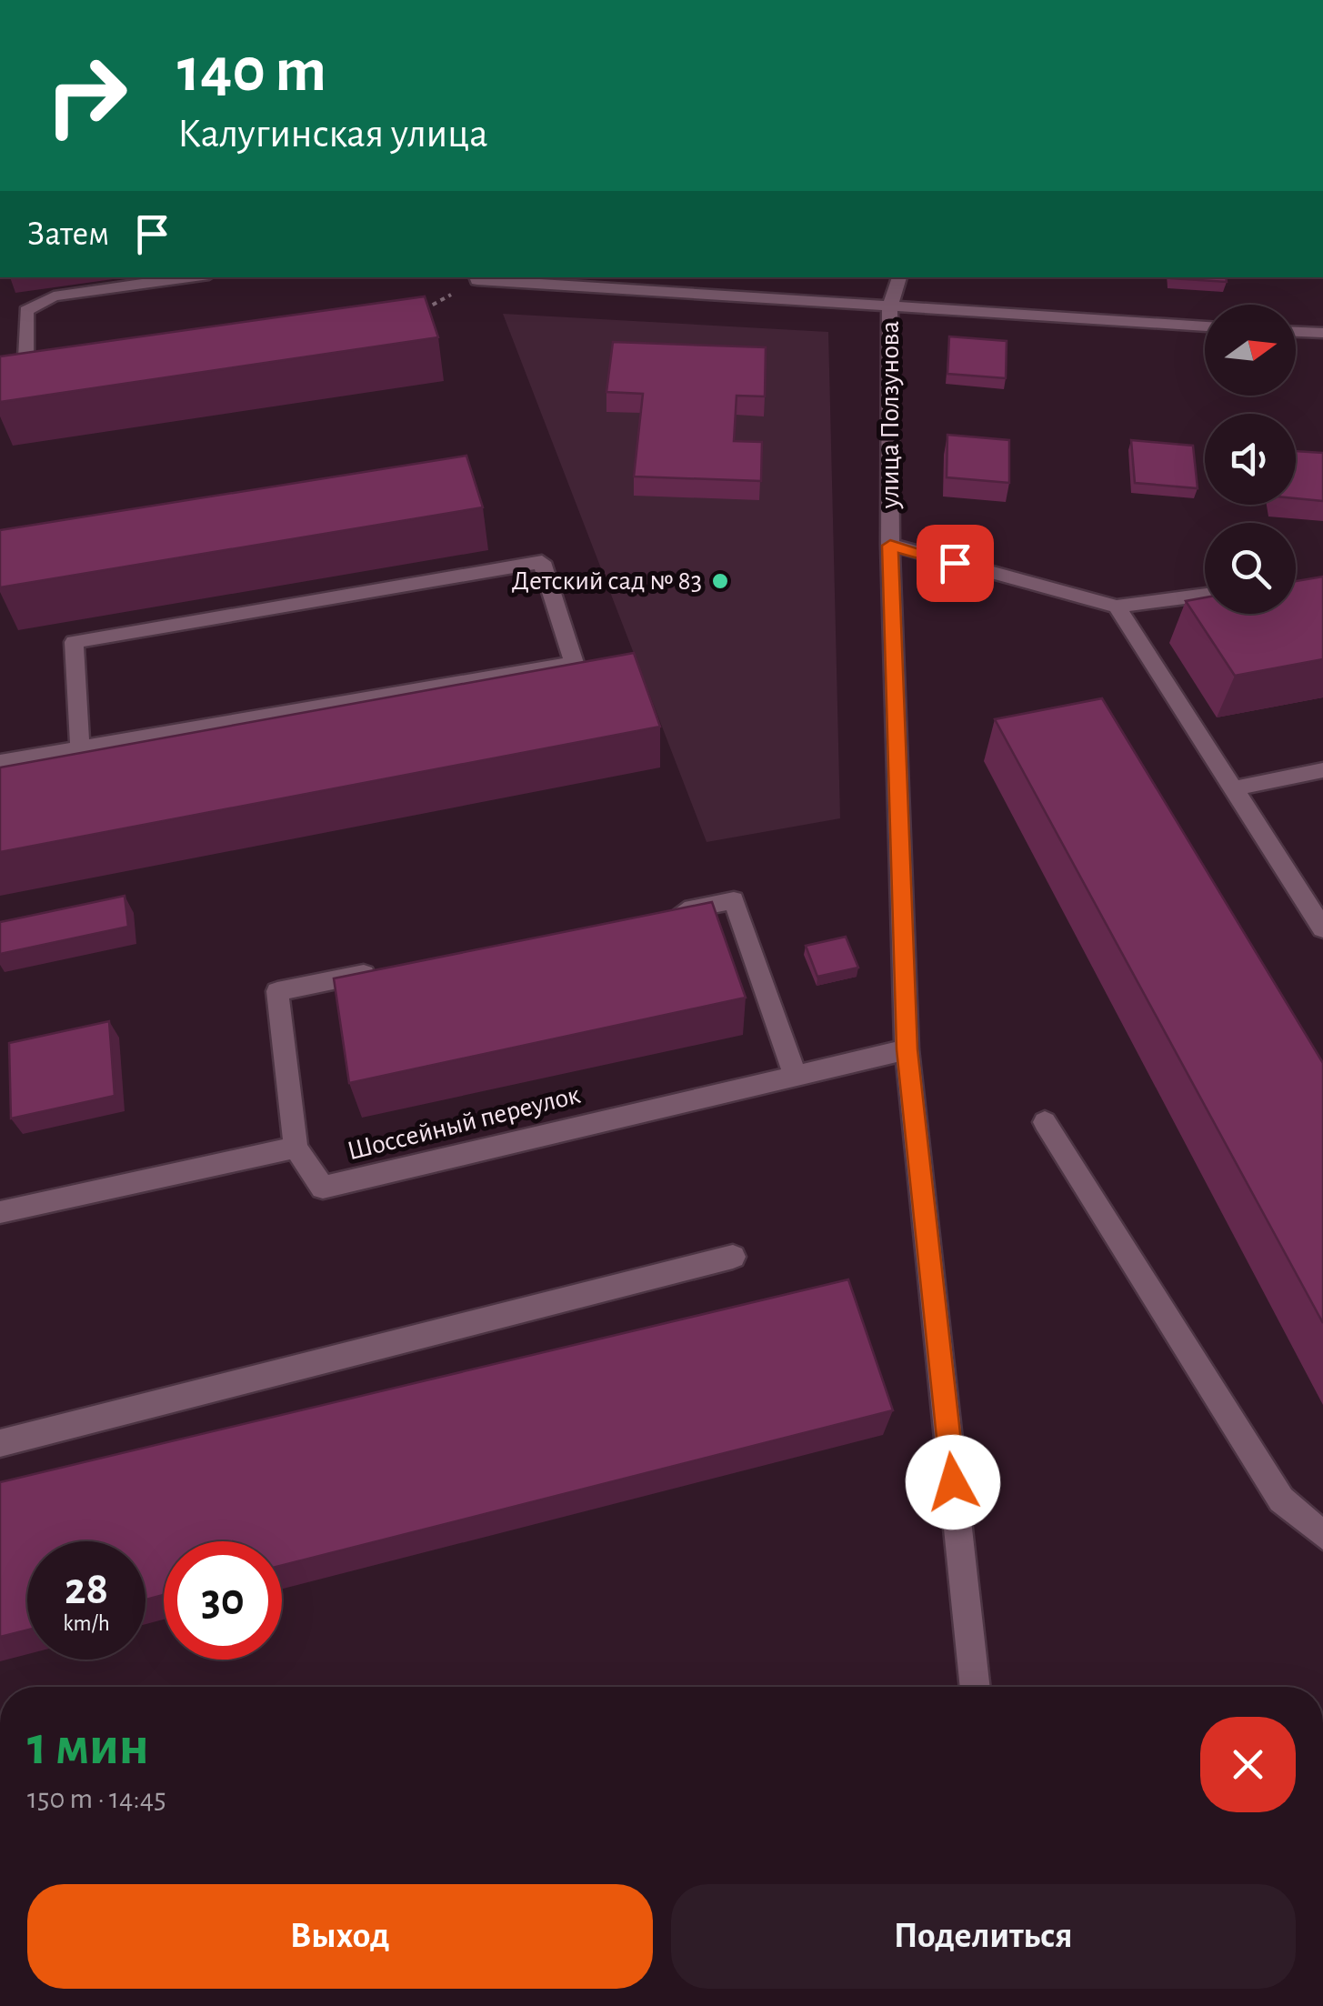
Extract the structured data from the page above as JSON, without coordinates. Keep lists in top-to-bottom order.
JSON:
{
  "streets": {
    "street": ["улица Ползунова", "Шоссейный переулок"]
  },
  "crossings": [
    ["улица Ползунова", "Шоссейный переулок"]
  ],
  "places": ["Детский сад № 83"],
  "north": "right",
  "page": {
    "turn": ["140 m", "Калугинская улица"],
    "then": "Затем",
    "speed": "28 km/h",
    "limit": "30",
    "heading": ["1 мин", "150 m · 14:45"],
    "buttons": ["Выход", "Поделиться"]
  }
}
